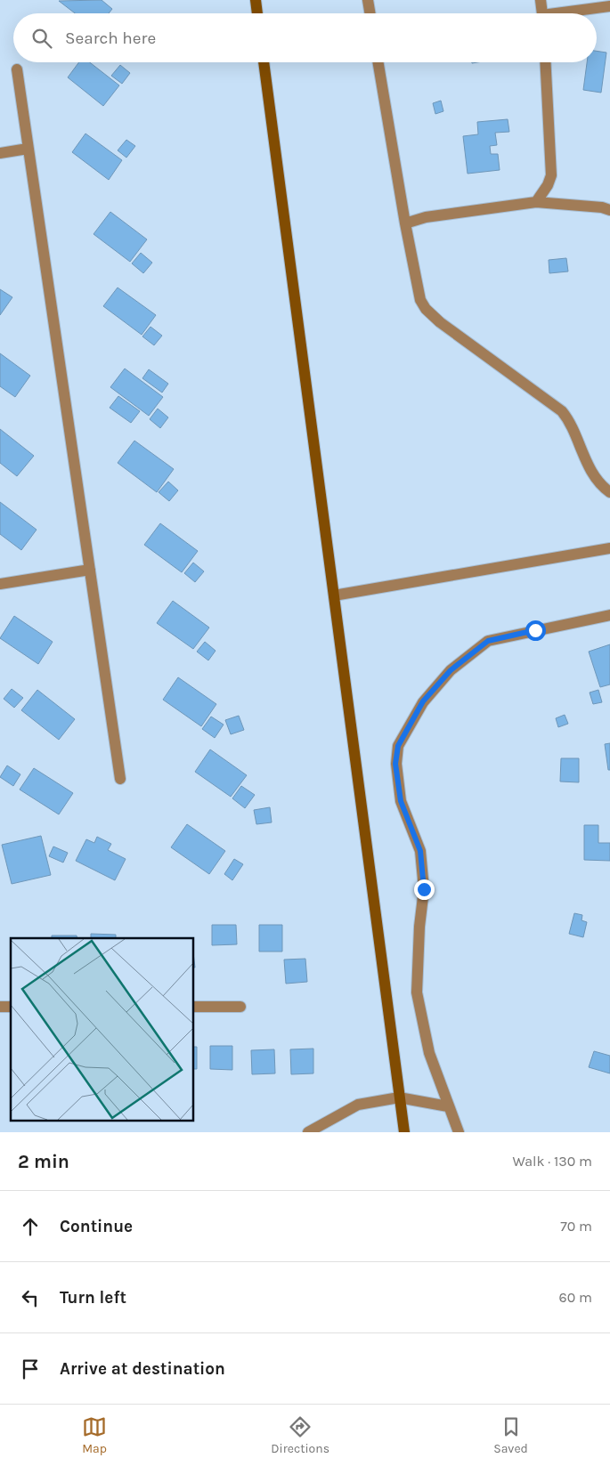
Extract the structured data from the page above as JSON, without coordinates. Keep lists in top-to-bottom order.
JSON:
{
  "page": {
    "search": "Search here",
    "heading": ["2 min", "Walk · 130 m"],
    "list": [
      ["Continue", "70 m"],
      ["Turn left", "60 m"],
      "Arrive at destination"
    ],
    "nav": ["Map", "Directions", "Saved"]
  }
}
